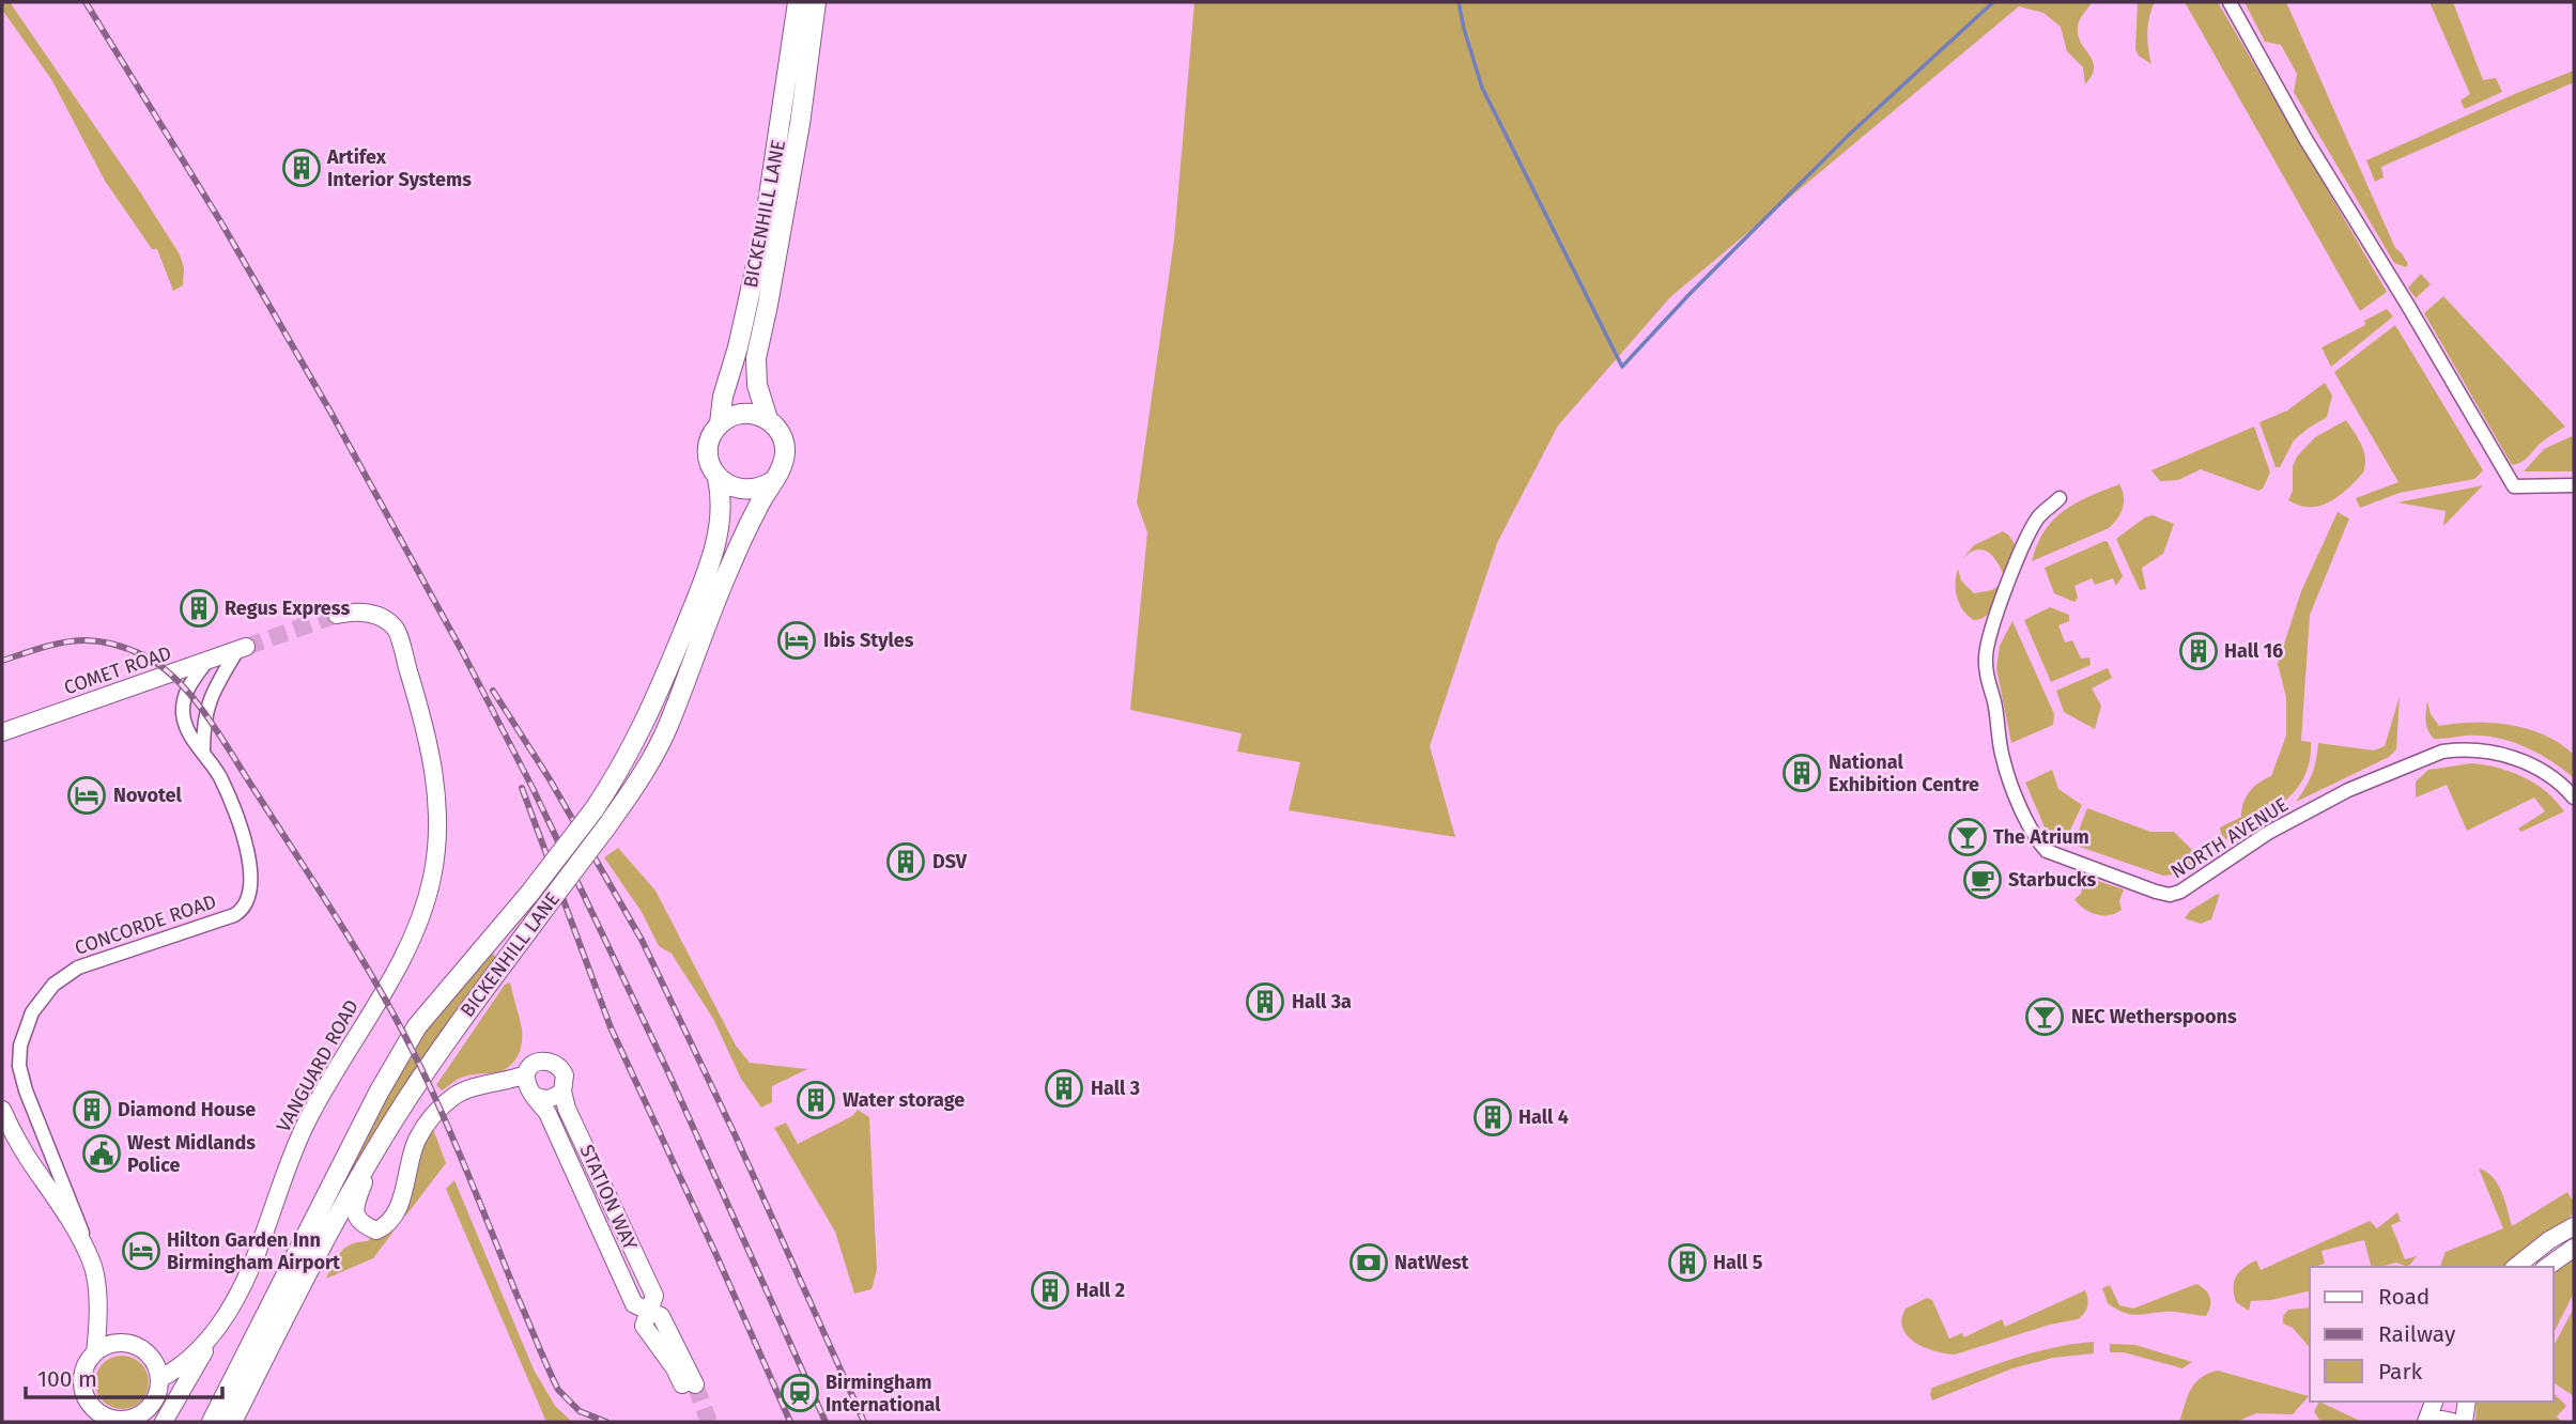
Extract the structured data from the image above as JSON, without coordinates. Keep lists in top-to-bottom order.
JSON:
{
  "streets": {
    "main road": ["BICKENHILL LANE"],
    "street": [
      "COMET ROAD",
      "NORTH AVENUE",
      "CONCORDE ROAD",
      "VANGUARD ROAD",
      "STATION WAY"
    ]
  },
  "crossings": [
    ["CONCORDE ROAD", "VANGUARD ROAD"]
  ],
  "places": {
    "building": [
      "Artifex Interior Systems",
      "Regus Express",
      "Hall 16",
      "National Exhibition Centre",
      "DSV",
      "Hall 3a",
      "Hall 3",
      "Water storage",
      "Diamond House",
      "Hall 4",
      "Hall 5",
      "Hall 2"
    ],
    "hotel": ["Ibis Styles", "Novotel", "Hilton Garden Inn Birmingham Airport"],
    "bar": ["The Atrium", "NEC Wetherspoons"],
    "cafe": ["Starbucks"],
    "public building": ["West Midlands Police"],
    "bank": ["NatWest"],
    "station": ["Birmingham International"]
  },
  "legend": ["Road", "Railway", "Park"],
  "scale_bar": "100 m"
}
